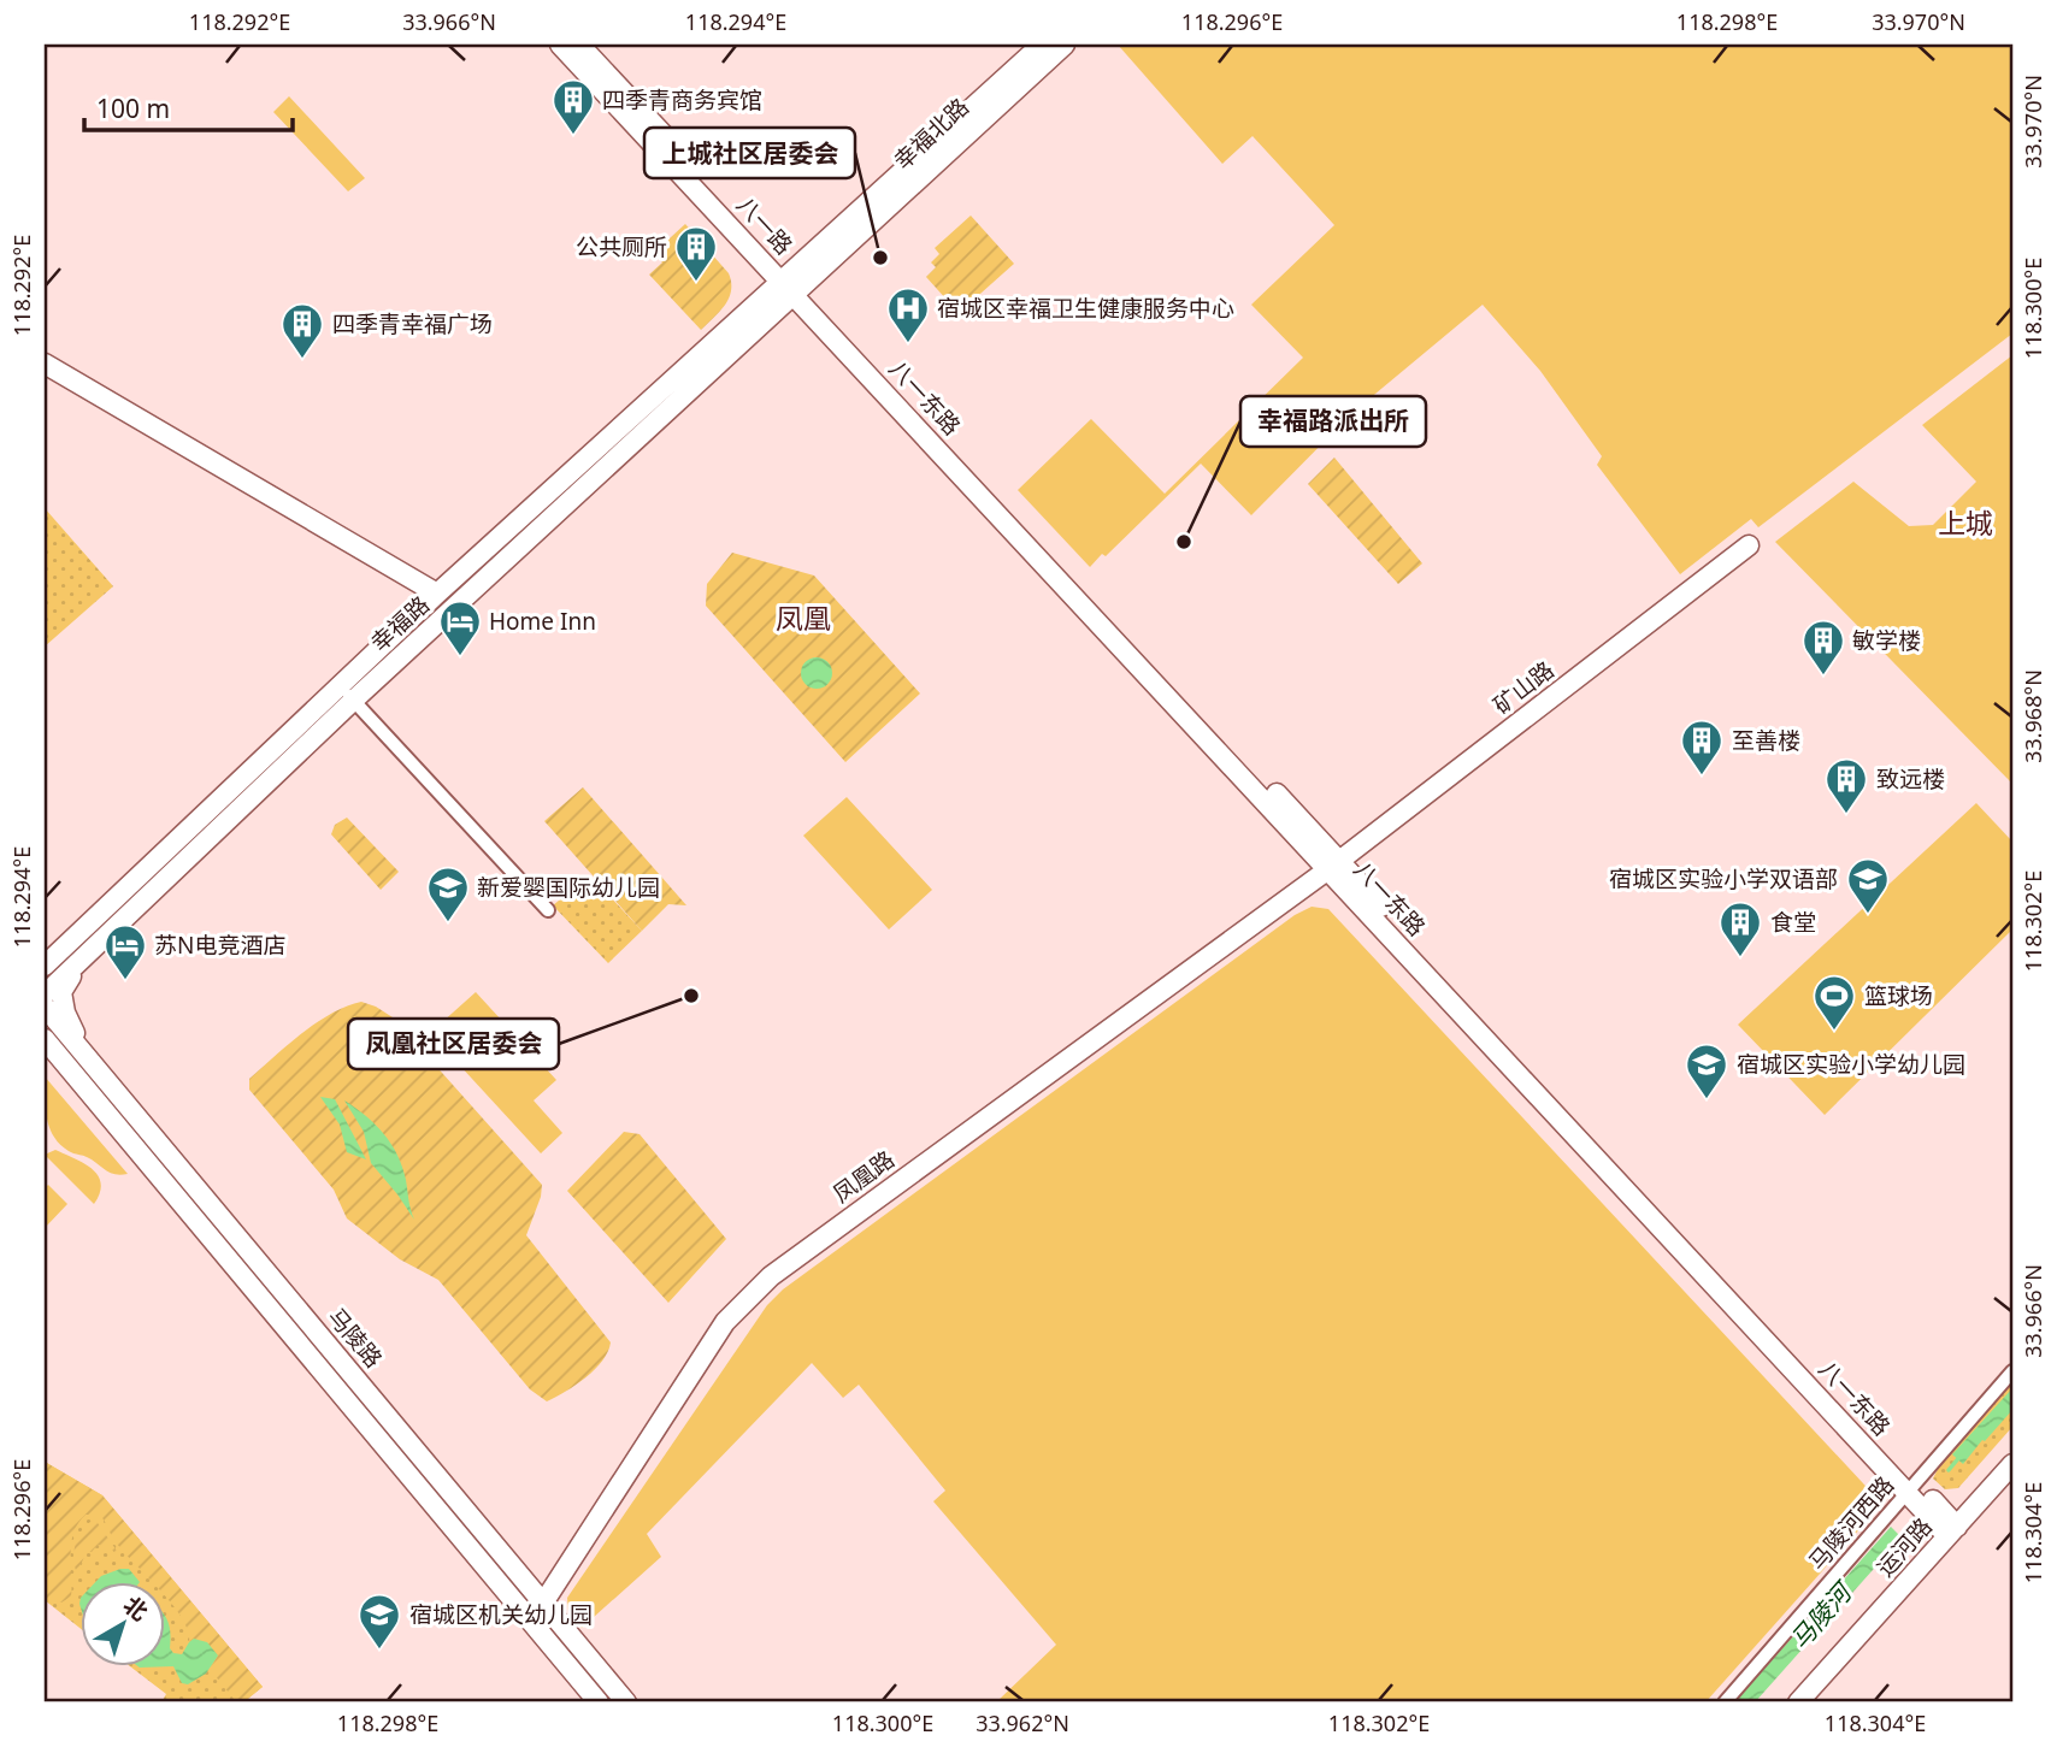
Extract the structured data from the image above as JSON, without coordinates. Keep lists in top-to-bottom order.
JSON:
{
  "streets": {
    "main road": [
      "幸福北路",
      "八一路",
      "八一东路",
      "幸福路",
      "矿山路",
      "凤凰路",
      "马陵路",
      "运河路"
    ],
    "street": ["马陵河西路"]
  },
  "crossings": [
    ["幸福北路", "八一路"],
    ["幸福北路", "八一东路"],
    ["幸福北路", "幸福路"],
    ["八一路", "八一东路"],
    ["八一路", "幸福路"],
    ["八一东路", "幸福路"],
    ["八一东路", "矿山路"],
    ["八一东路", "凤凰路"],
    ["八一东路", "马陵河西路"],
    ["八一东路", "运河路"],
    ["矿山路", "凤凰路"],
    ["凤凰路", "马陵路"]
  ],
  "districts": ["上城", "凤凰"],
  "water": ["马陵河"],
  "places": {
    "building": [
      "四季青商务宾馆",
      "公共厕所",
      "四季青幸福广场",
      "敏学楼",
      "至善楼",
      "致远楼",
      "食堂"
    ],
    "other": ["上城社区居委会", "幸福路派出所", "凤凰社区居委会"],
    "hospital": ["宿城区幸福卫生健康服务中心"],
    "hotel": ["Home Inn", "苏N电竞酒店"],
    "school or university": [
      "宿城区实验小学双语部",
      "新爱婴国际幼儿园",
      "宿城区实验小学幼儿园",
      "宿城区机关幼儿园"
    ],
    "sports": ["篮球场"]
  },
  "scale_bar": "100 m",
  "north": "top right",
  "coordinates": [
    "118.292°E",
    "33.966°N",
    "118.294°E",
    "118.296°E",
    "118.298°E",
    "33.970°N",
    "118.300°E",
    "33.968°N",
    "118.302°E",
    "118.304°E",
    "33.962°N"
  ]
}
